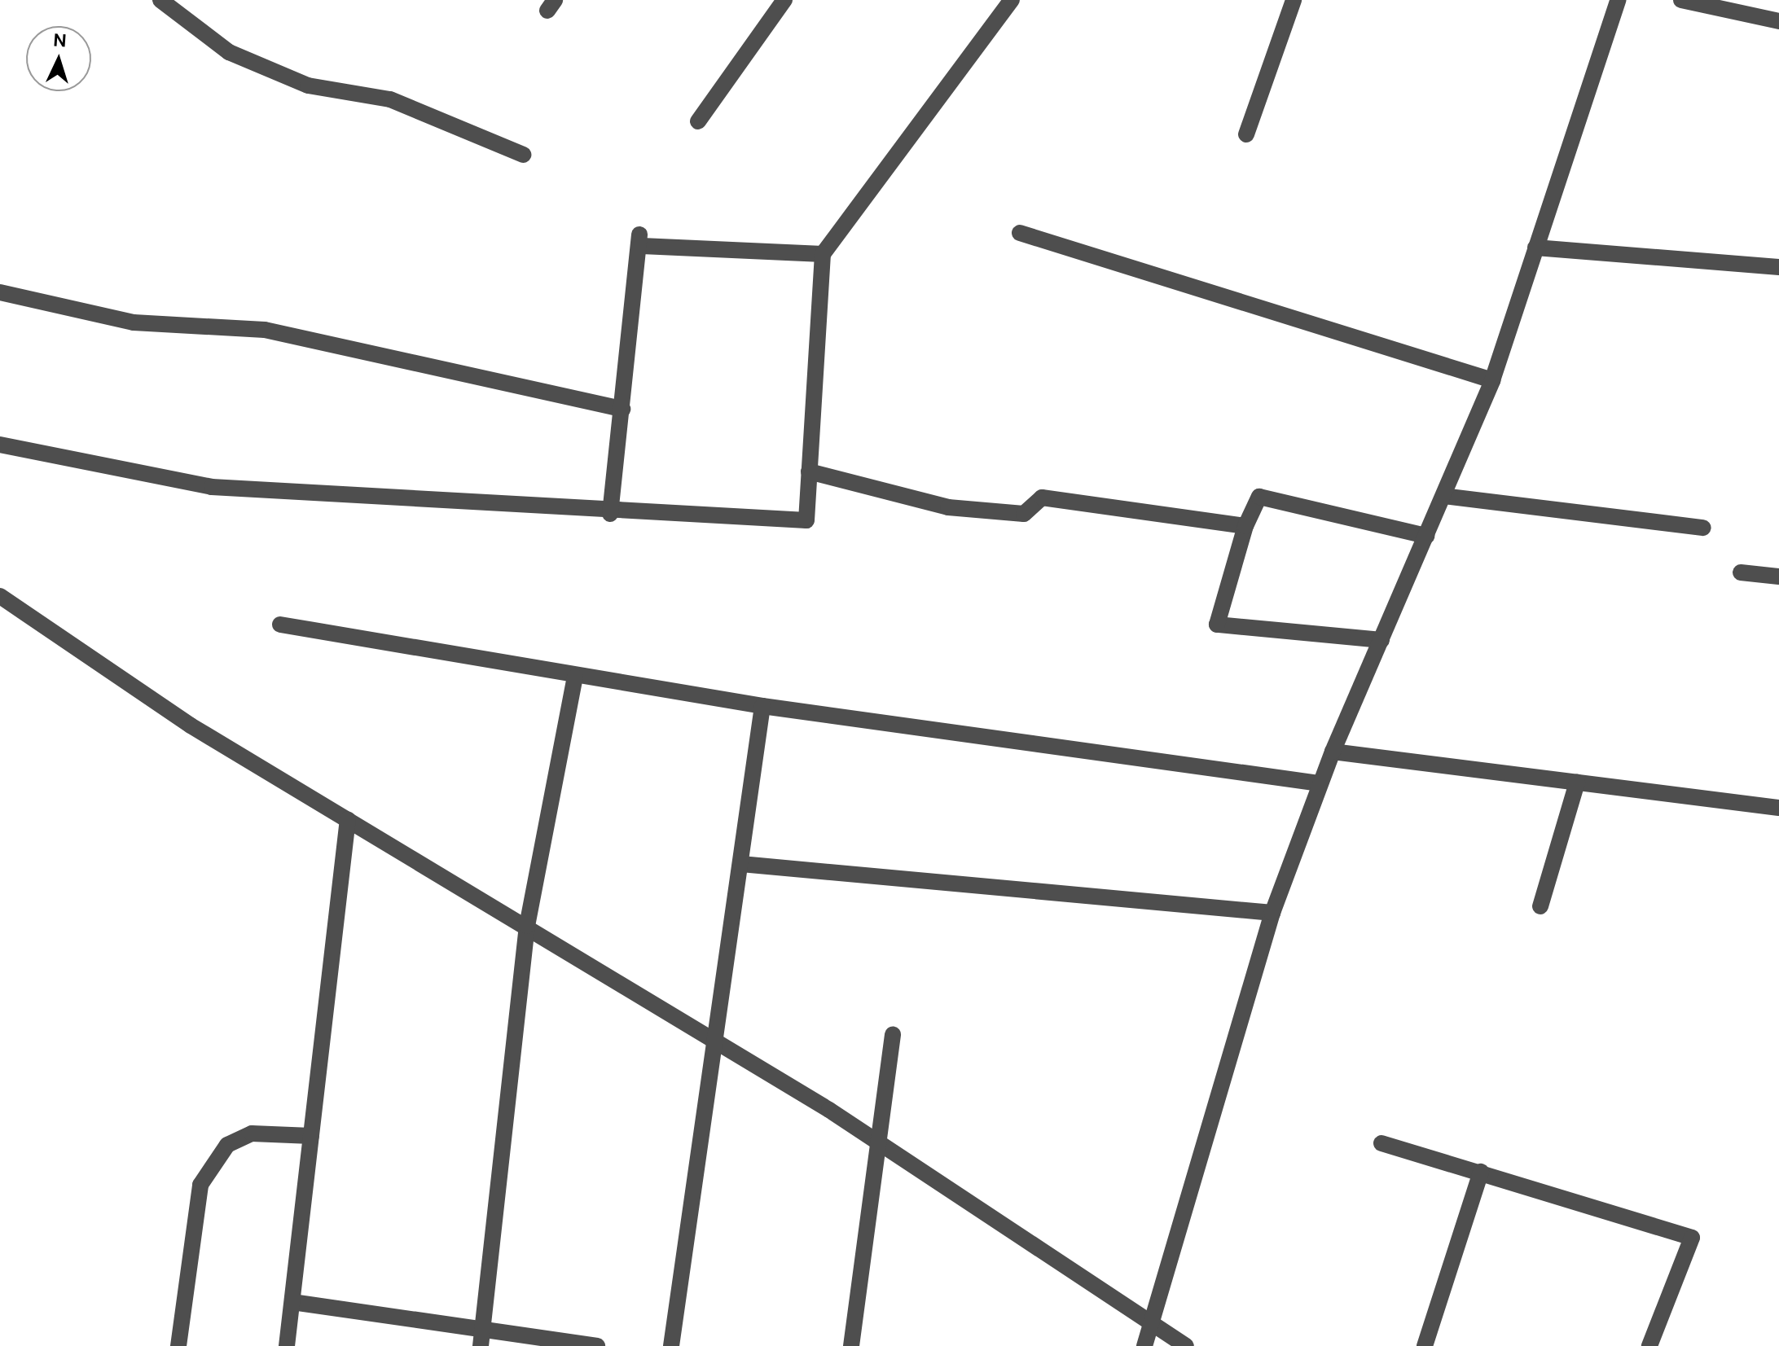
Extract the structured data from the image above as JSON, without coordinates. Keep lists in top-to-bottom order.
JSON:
{
  "north": "top"
}
